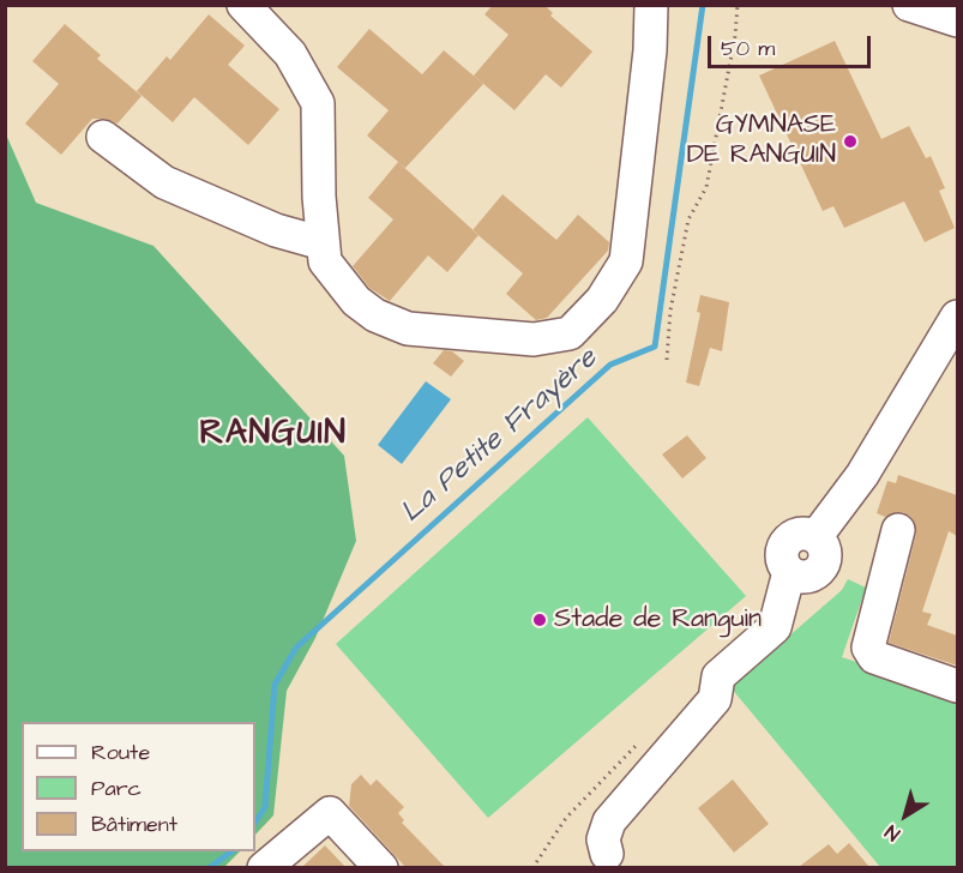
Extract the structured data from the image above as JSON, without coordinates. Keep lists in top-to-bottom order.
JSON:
{
  "districts": ["RANGUIN"],
  "water": ["La Petite Frayère"],
  "places": ["GYMNASE DE RANGUIN", "Stade de Ranguin"],
  "legend": ["Route", "Parc", "Bâtiment"],
  "scale_bar": "50 m",
  "north": "bottom left"
}
